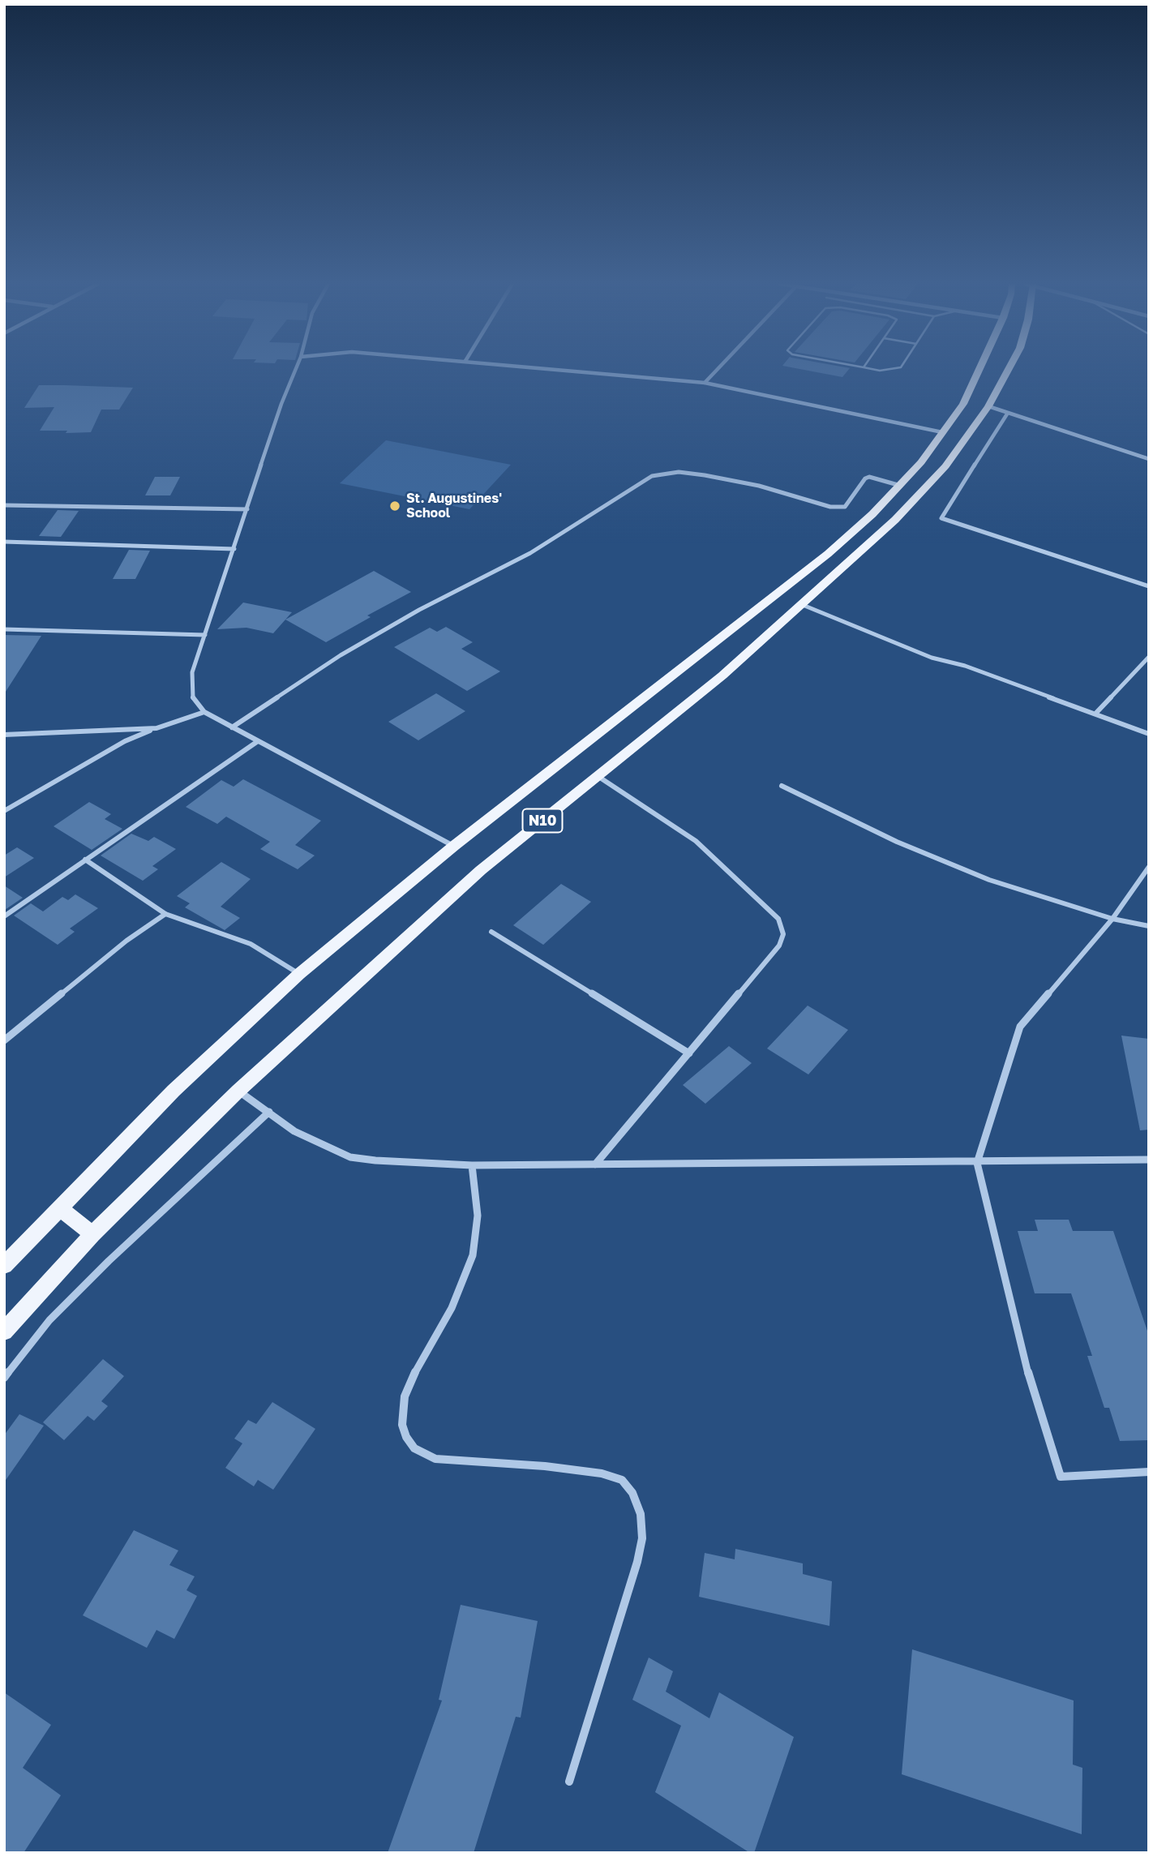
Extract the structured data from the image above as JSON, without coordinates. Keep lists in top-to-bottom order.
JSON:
{
  "streets": {
    "main road": ["N10"]
  },
  "places": ["St. Augustines' School"]
}
